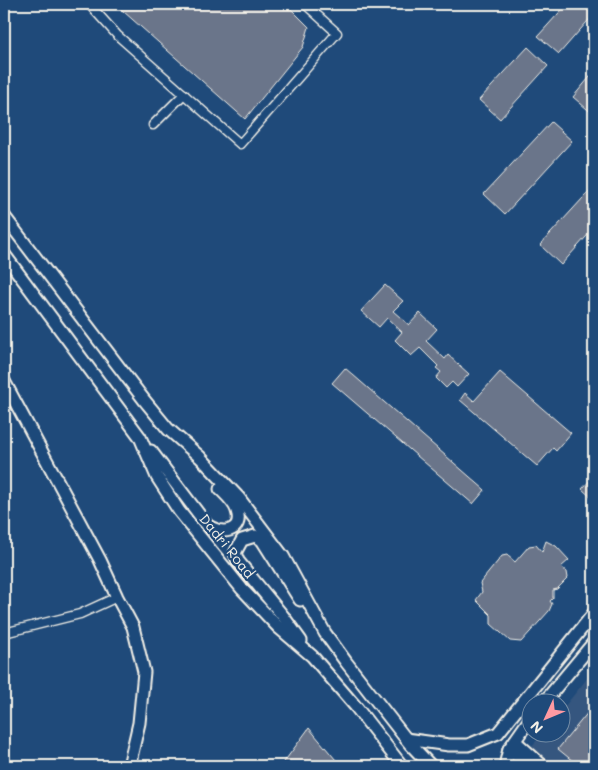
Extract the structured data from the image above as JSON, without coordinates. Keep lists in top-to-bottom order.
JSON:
{
  "streets": {
    "main road": ["Dadri Road"]
  },
  "north": "bottom left"
}
